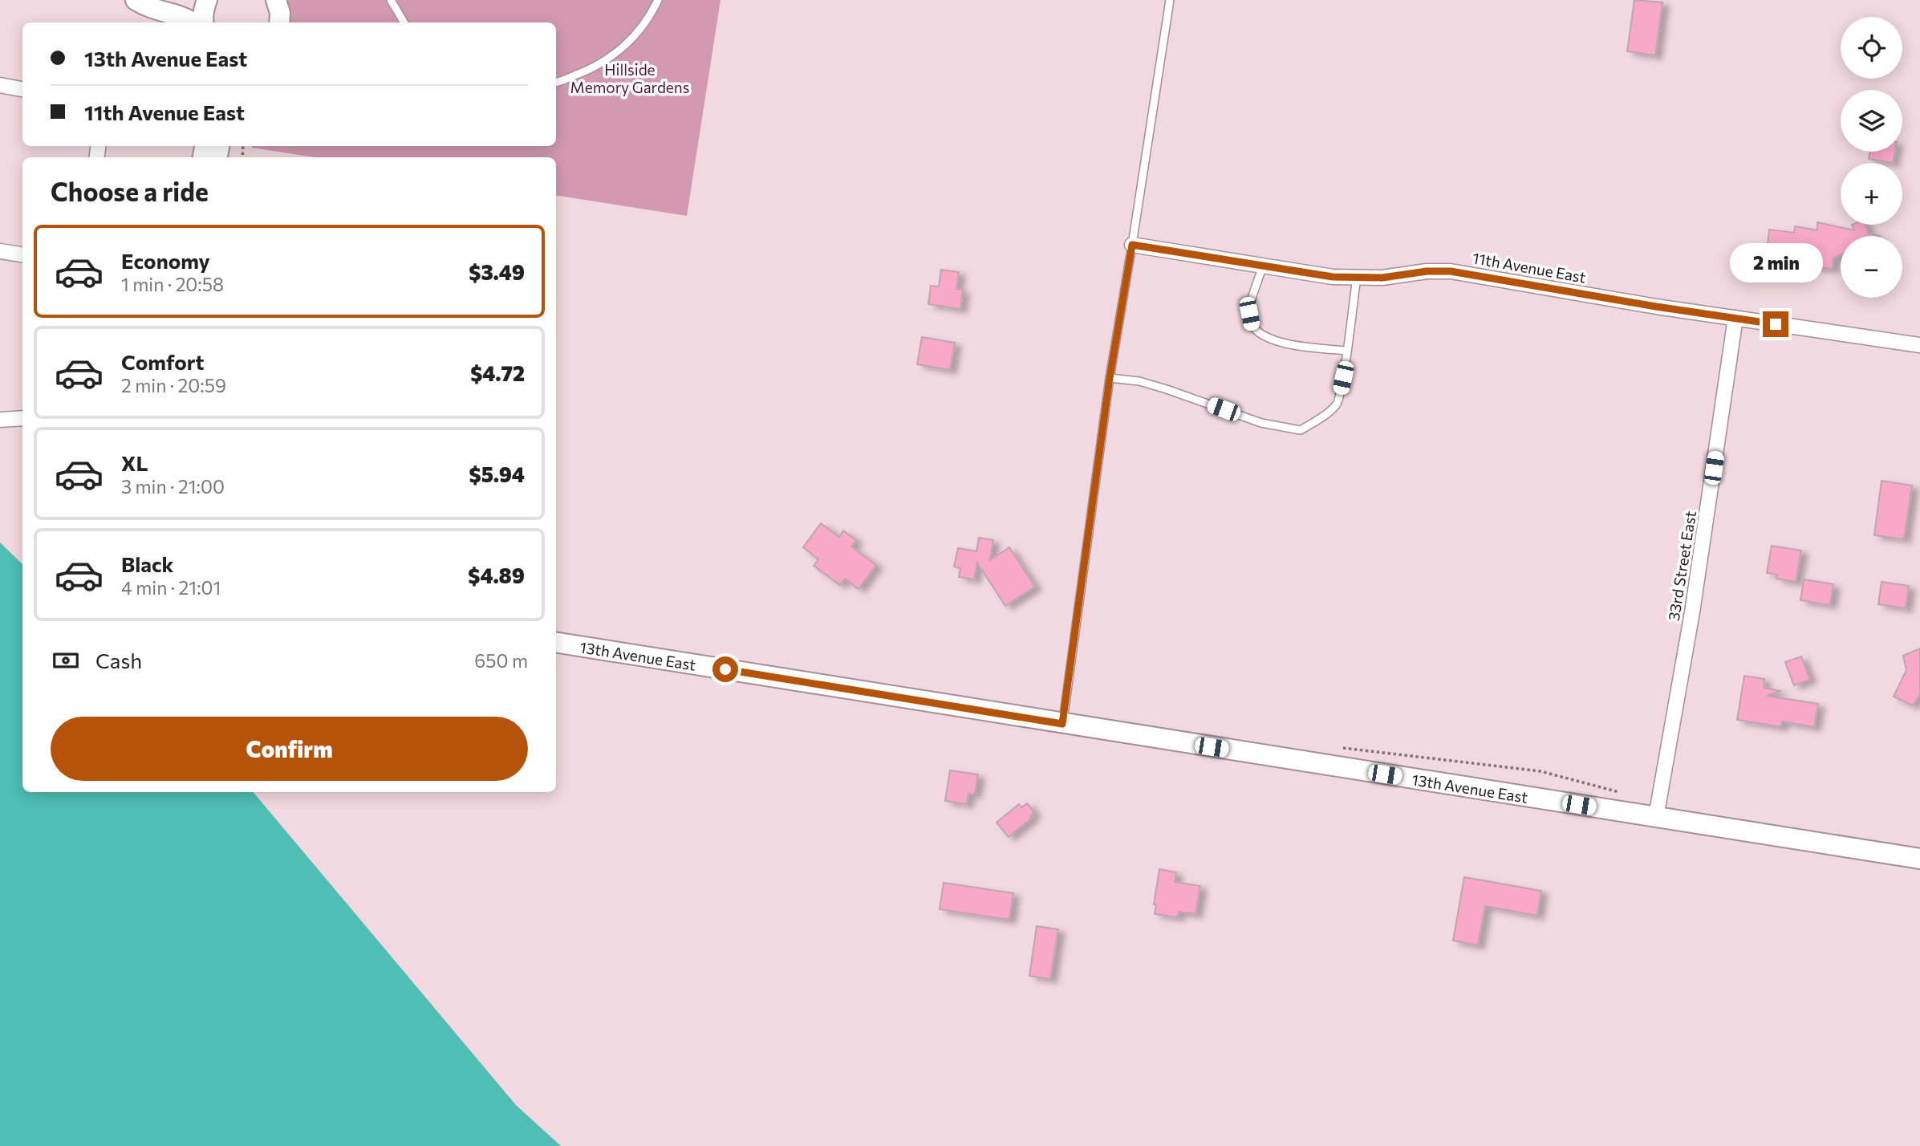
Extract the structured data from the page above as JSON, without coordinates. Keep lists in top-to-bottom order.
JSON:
{
  "streets": {
    "main road": ["13th Avenue East"],
    "street": ["11th Avenue East", "33rd Street East"]
  },
  "crossings": [
    ["11th Avenue East", "33rd Street East"],
    ["33rd Street East", "13th Avenue East"]
  ],
  "parks": ["Hillside Memory Gardens"],
  "page": {
    "map_buttons": ["+", "−"],
    "banner": ["13th Avenue East", "11th Avenue East"],
    "heading": "Choose a ride",
    "list": [
      {
        "name": "Economy",
        "note": "1 min · 20:58",
        "value": "$3.49"
      },
      {
        "name": "Comfort",
        "note": "2 min · 20:59",
        "value": "$4.72"
      },
      {
        "name": "XL",
        "note": "3 min · 21:00",
        "value": "$5.94"
      },
      {
        "name": "Black",
        "note": "4 min · 21:01",
        "value": "$4.89"
      }
    ],
    "bubble": "2 min",
    "pay": ["Cash", "650 m"],
    "buttons": "Confirm"
  }
}
